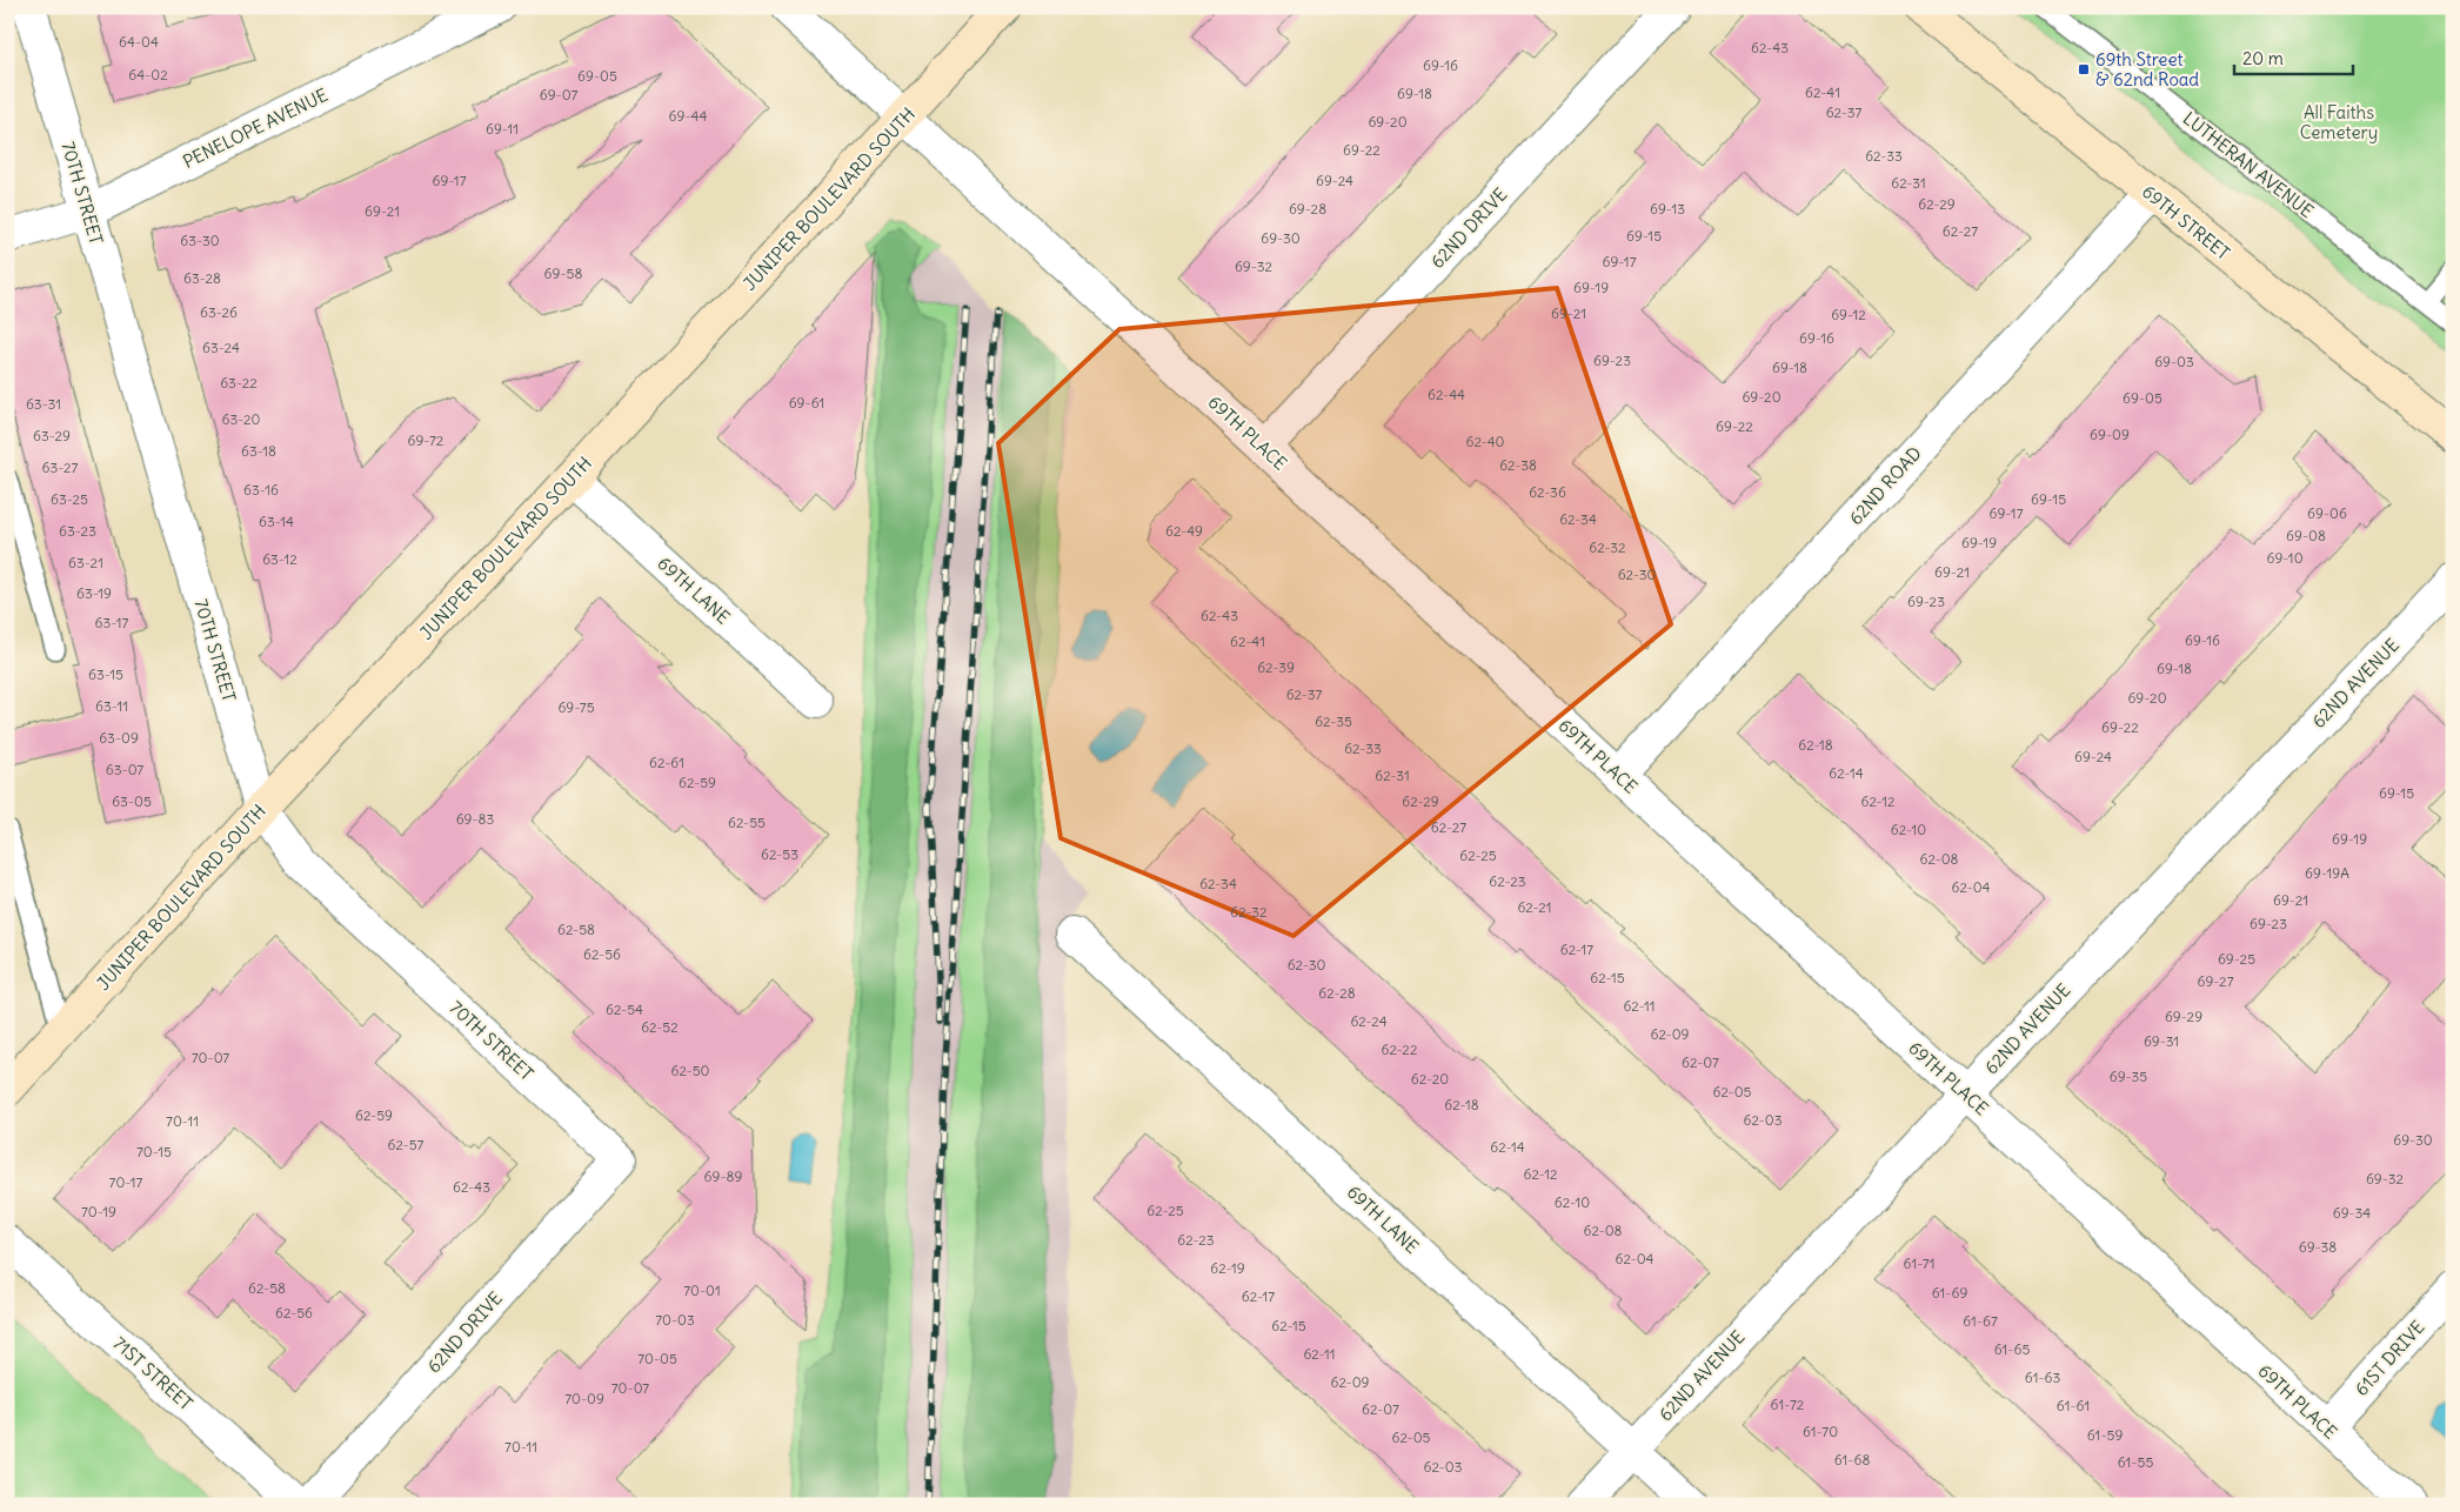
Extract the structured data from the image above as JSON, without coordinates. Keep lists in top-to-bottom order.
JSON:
{
  "streets": {
    "street": [
      "PENELOPE AVENUE",
      "70TH STREET",
      "JUNIPER BOULEVARD SOUTH",
      "69TH STREET",
      "62ND DRIVE",
      "69TH PLACE",
      "62ND ROAD",
      "69TH LANE",
      "62ND AVENUE",
      "61ST DRIVE",
      "71ST STREET"
    ],
    "lane": ["LUTHERAN AVENUE"]
  },
  "crossings": [
    ["PENELOPE AVENUE", "70TH STREET"],
    ["70TH STREET", "JUNIPER BOULEVARD SOUTH"],
    ["70TH STREET", "62ND DRIVE"],
    ["JUNIPER BOULEVARD SOUTH", "69TH PLACE"],
    ["JUNIPER BOULEVARD SOUTH", "69TH LANE"],
    ["69TH STREET", "62ND ROAD"],
    ["62ND DRIVE", "69TH PLACE"],
    ["69TH PLACE", "62ND ROAD"],
    ["69TH PLACE", "62ND AVENUE"],
    ["69TH PLACE", "61ST DRIVE"],
    ["69TH LANE", "62ND AVENUE"]
  ],
  "parks": ["All Faiths Cemetery"],
  "places": {
    "transit": ["69th Street & 62nd Road"]
  },
  "house_numbers": [
    "64-04",
    "62-43",
    "69-16",
    "64-02",
    "69-05",
    "62-41",
    "69-18",
    "69-07",
    "62-37",
    "69-44",
    "69-20",
    "69-11",
    "69-22",
    "62-33",
    "69-17",
    "69-24",
    "62-31",
    "62-29",
    "69-28",
    "69-13",
    "69-21",
    "62-27",
    "69-15",
    "69-30",
    "63-30",
    "69-17",
    "69-32",
    "69-58",
    "63-28",
    "69-19",
    "63-26",
    "69-21",
    "69-12",
    "69-16",
    "63-24",
    "69-23",
    "69-03",
    "69-18",
    "63-22",
    "62-44",
    "69-20",
    "69-05",
    "69-61",
    "63-31",
    "63-20",
    "69-22",
    "69-09",
    "63-29",
    "69-72",
    "62-40",
    "63-18",
    "62-38",
    "63-27",
    "63-16",
    "62-36",
    "63-25",
    "69-15",
    "69-17",
    "69-06",
    "62-34",
    "63-14",
    "63-23",
    "62-49",
    "69-08",
    "69-19",
    "62-32",
    "69-10",
    "63-12",
    "63-21",
    "69-21",
    "62-30",
    "63-19",
    "69-23",
    "62-43",
    "63-17",
    "69-16",
    "62-41",
    "62-39",
    "69-18",
    "63-15",
    "62-37",
    "69-20",
    "63-11",
    "69-75",
    "62-35",
    "69-22",
    "63-09",
    "62-18",
    "62-33",
    "69-24",
    "62-61",
    "63-07",
    "62-14",
    "62-31",
    "62-59",
    "69-15",
    "63-05",
    "62-29",
    "62-12",
    "69-83",
    "62-55",
    "62-27",
    "62-10",
    "69-19",
    "62-53",
    "62-25",
    "62-08",
    "69-19A",
    "62-23",
    "62-34",
    "62-04",
    "69-21",
    "62-21",
    "62-32",
    "69-23",
    "62-58",
    "62-17",
    "62-56",
    "69-25",
    "62-30",
    "62-15",
    "69-27",
    "62-28",
    "62-11",
    "62-54",
    "69-29",
    "62-24",
    "62-52",
    "62-09",
    "69-31",
    "62-22",
    "70-07",
    "62-07",
    "62-50",
    "69-35",
    "62-20",
    "62-05",
    "62-18",
    "62-59",
    "62-03",
    "70-11",
    "69-30",
    "62-57",
    "62-14",
    "70-15",
    "62-12",
    "69-89",
    "69-32",
    "70-17",
    "62-43",
    "62-10",
    "62-25",
    "70-19",
    "69-34",
    "62-08",
    "62-23",
    "69-38",
    "62-04",
    "61-71",
    "62-19",
    "62-58",
    "70-01",
    "61-69",
    "62-17",
    "62-56",
    "70-03",
    "61-67",
    "62-15",
    "61-65",
    "62-11",
    "70-05",
    "61-63",
    "62-09",
    "70-07",
    "70-09",
    "61-72",
    "61-61",
    "62-07",
    "61-70",
    "61-59",
    "62-05",
    "70-11",
    "61-68",
    "61-55",
    "62-03"
  ],
  "scale_bar": "20 m"
}
